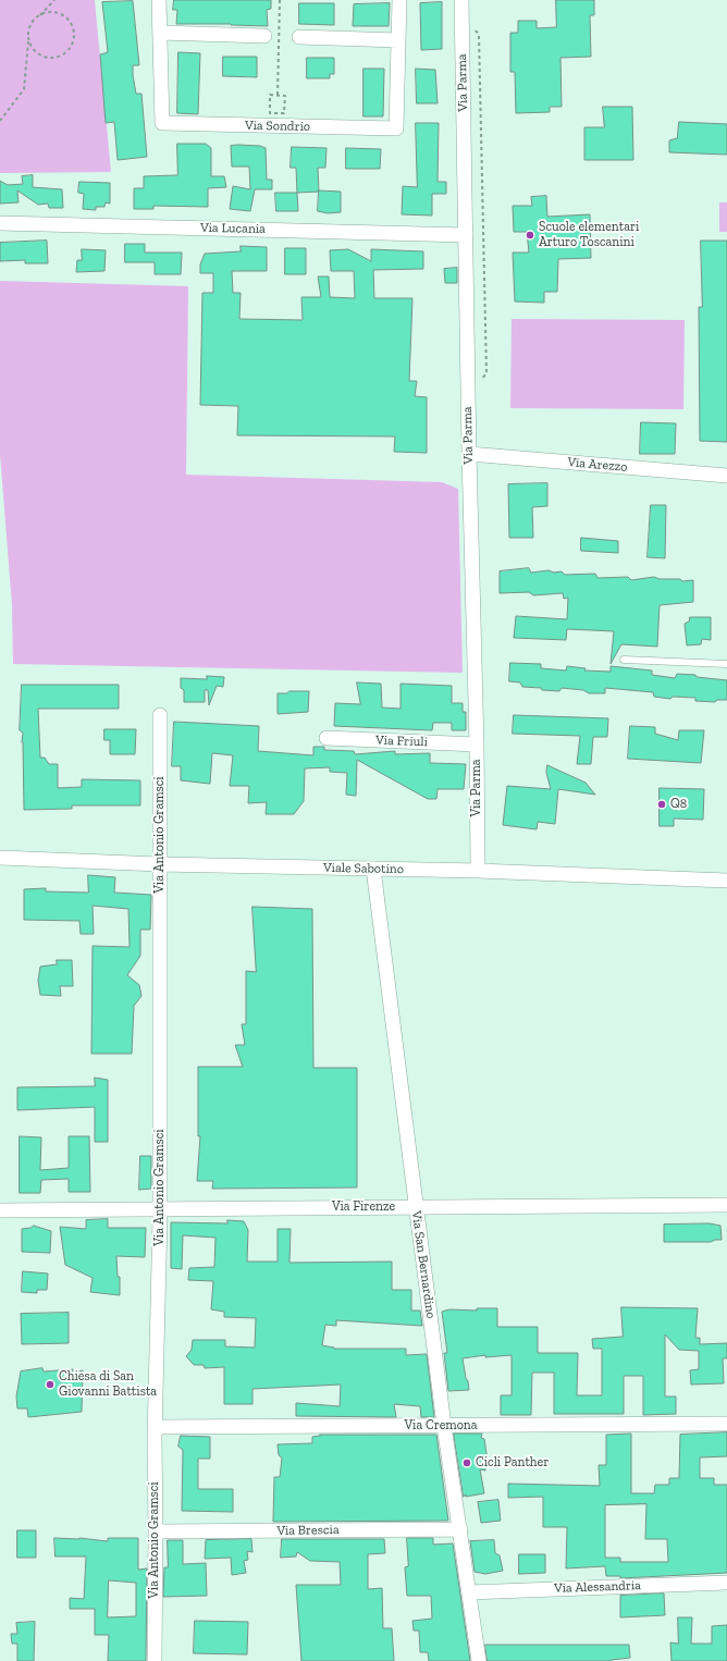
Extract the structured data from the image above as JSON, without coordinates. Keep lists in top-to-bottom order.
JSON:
{
  "streets": {
    "street": [
      "Via Parma",
      "Via Sondrio",
      "Via Lucania",
      "Via Arezzo",
      "Via Friuli",
      "Via Antonio Gramsci",
      "Viale Sabotino",
      "Via Firenze",
      "Via San Bernardino",
      "Via Cremona",
      "Via Brescia",
      "Via Alessandria"
    ]
  },
  "crossings": [
    ["Via Parma", "Via Lucania"],
    ["Via Parma", "Via Arezzo"],
    ["Via Parma", "Via Friuli"],
    ["Via Parma", "Viale Sabotino"],
    ["Via Antonio Gramsci", "Viale Sabotino"],
    ["Via Antonio Gramsci", "Via Firenze"],
    ["Via Antonio Gramsci", "Via Cremona"],
    ["Via Antonio Gramsci", "Via Brescia"],
    ["Viale Sabotino", "Via San Bernardino"],
    ["Via Firenze", "Via San Bernardino"],
    ["Via San Bernardino", "Via Cremona"],
    ["Via San Bernardino", "Via Brescia"],
    ["Via San Bernardino", "Via Alessandria"]
  ],
  "places": [
    "Scuole elementari Arturo Toscanini",
    "Q8",
    "Chiesa di San Giovanni Battista",
    "Cicli Panther"
  ]
}
